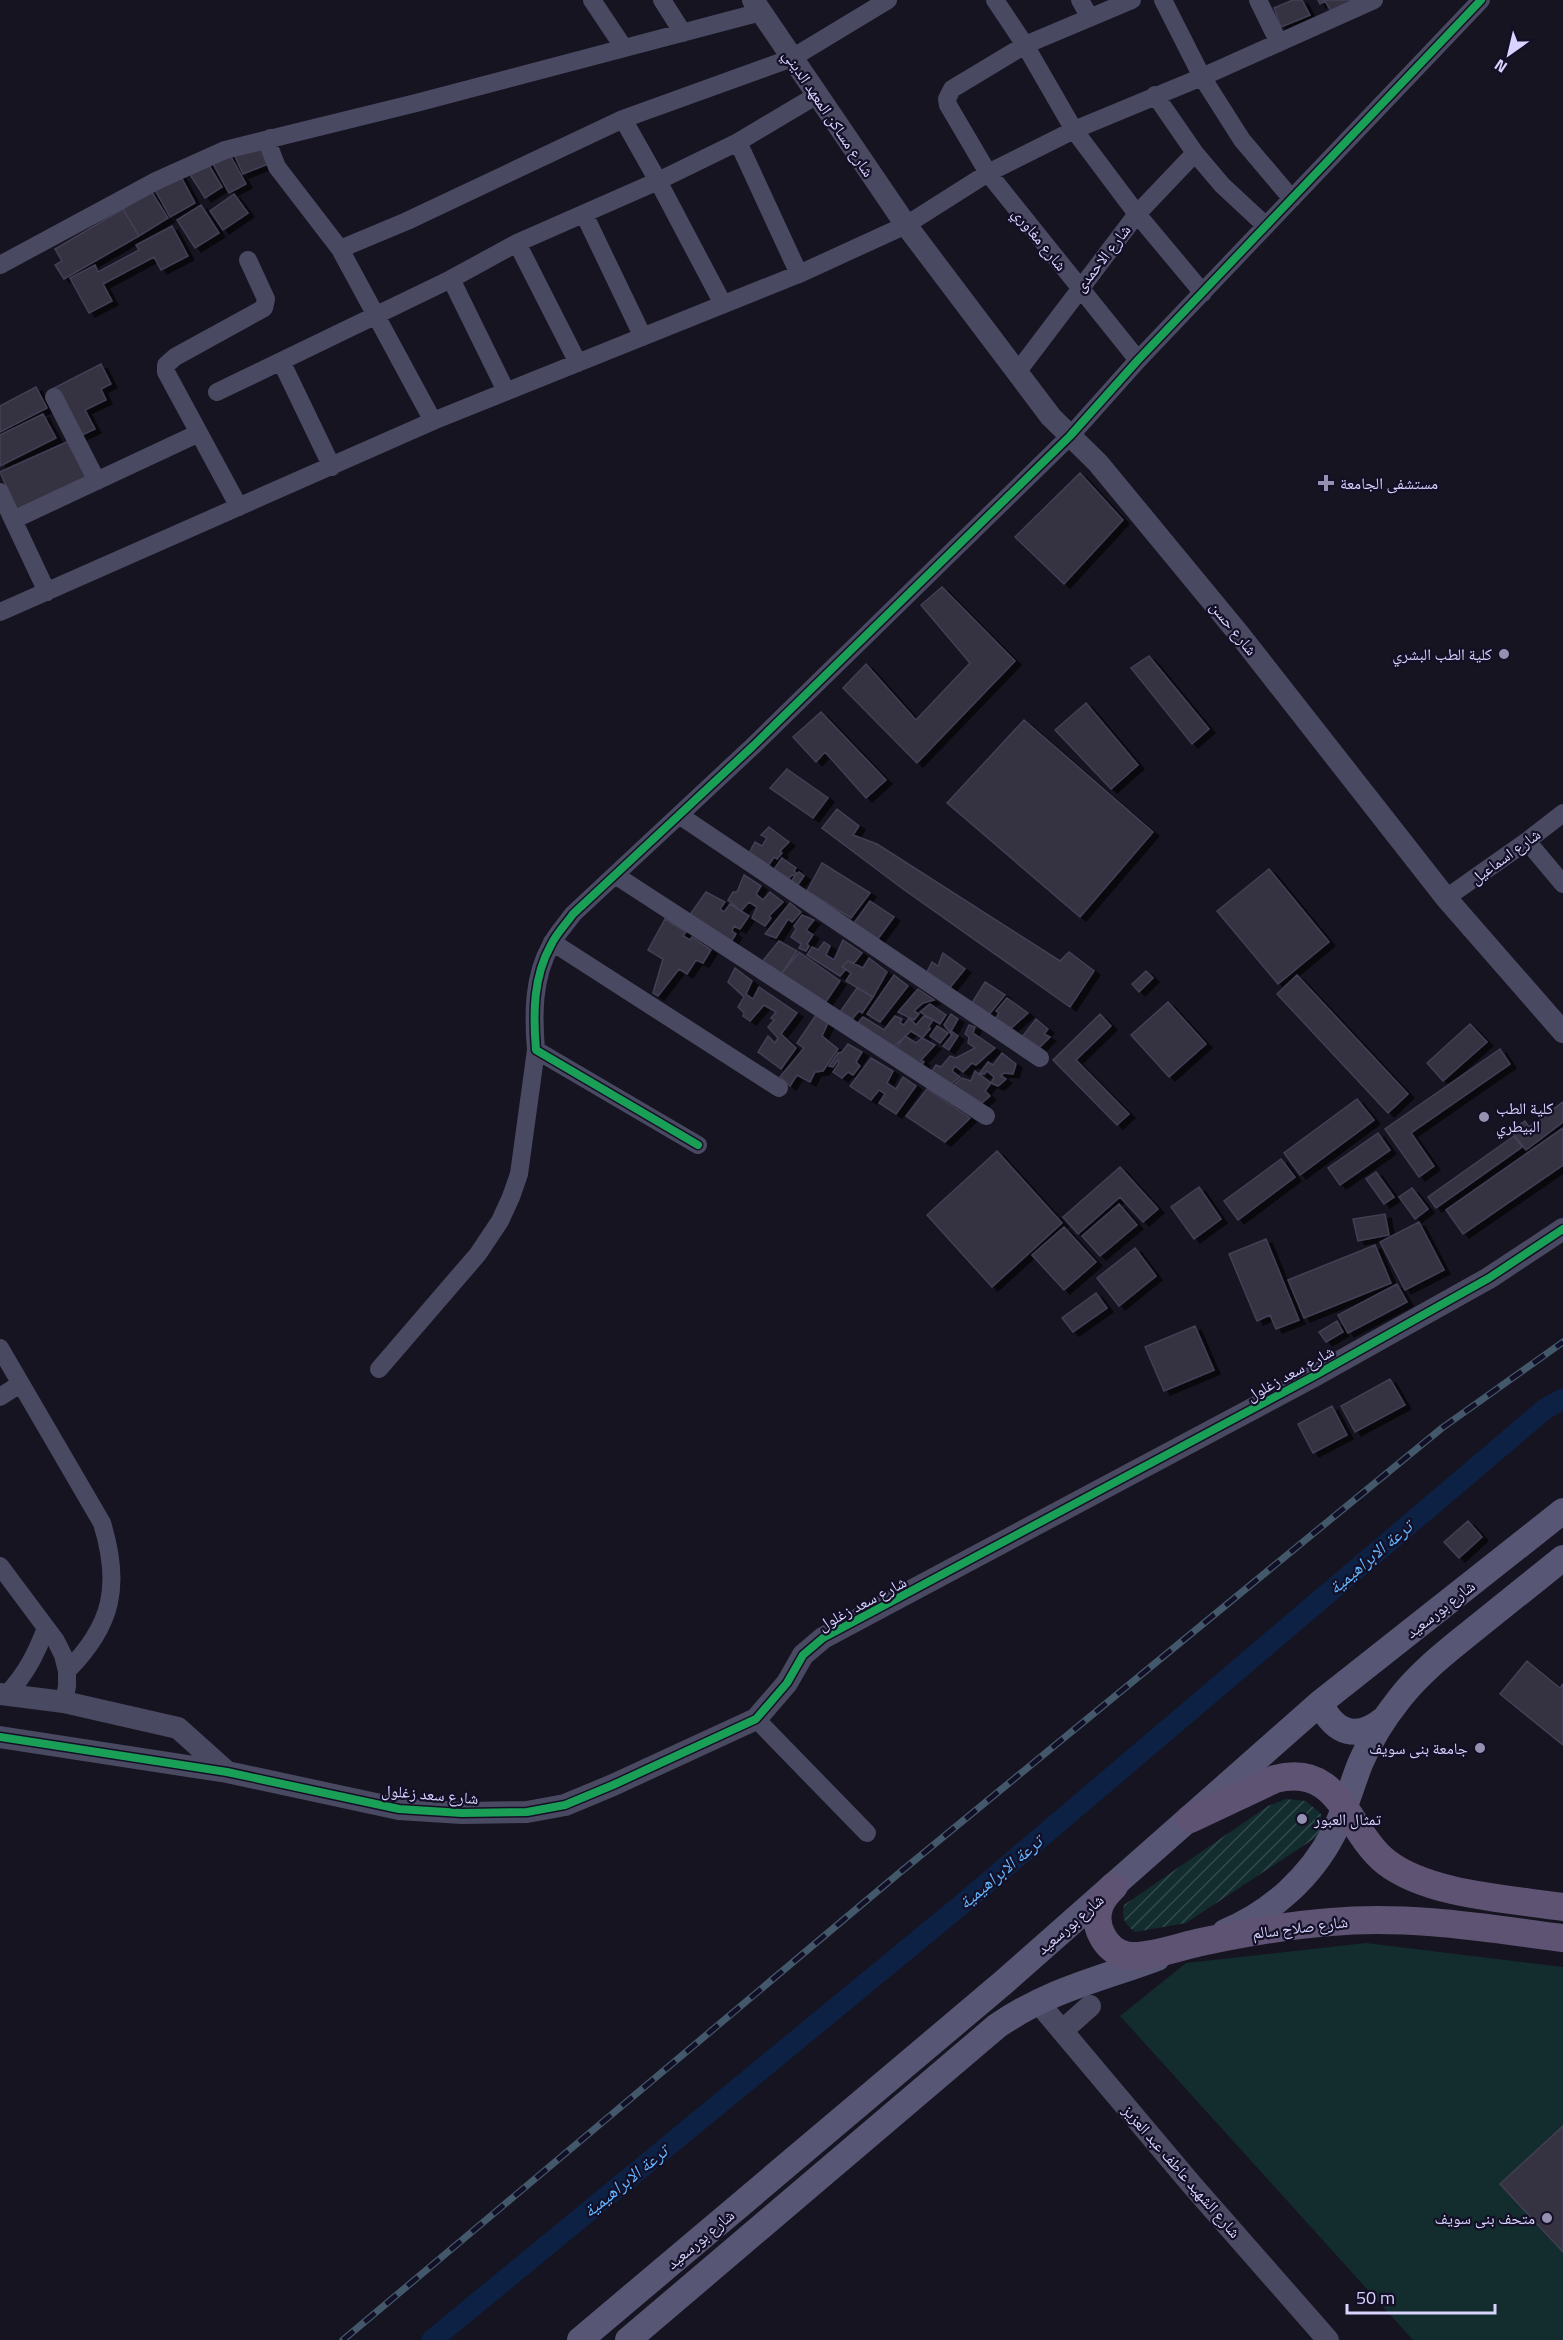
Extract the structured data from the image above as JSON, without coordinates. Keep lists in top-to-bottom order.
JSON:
{
  "streets": {
    "main road": ["شارع بورسعيد", "شارع صلاح سالم"],
    "street": [
      "شارع مساكن المعهد الديني",
      "شارع مغاوري",
      "شارع الاحمدى",
      "شارع حسن",
      "شارع اسماعيل",
      "شارع سعد زغلول",
      "شارع الشهيد عاطف عبد العزيز"
    ]
  },
  "crossings": [
    ["شارع مساكن المعهد الديني", "شارع حسن"],
    ["شارع مغاوري", "شارع الاحمدى"],
    ["شارع الاحمدى", "شارع حسن"],
    ["شارع حسن", "شارع اسماعيل"],
    ["شارع بورسعيد", "شارع صلاح سالم"],
    ["شارع بورسعيد", "شارع الشهيد عاطف عبد العزيز"]
  ],
  "water": ["ترعة الابراهيمية"],
  "places": {
    "health": ["مستشفى الجامعة"],
    "other": [
      "كلية الطب البشري",
      "كلية الطب البيطري",
      "جامعة بنى سويف",
      "تمثال العبور",
      "متحف بنى سويف"
    ]
  },
  "scale_bar": "50 m",
  "north": "bottom left"
}
